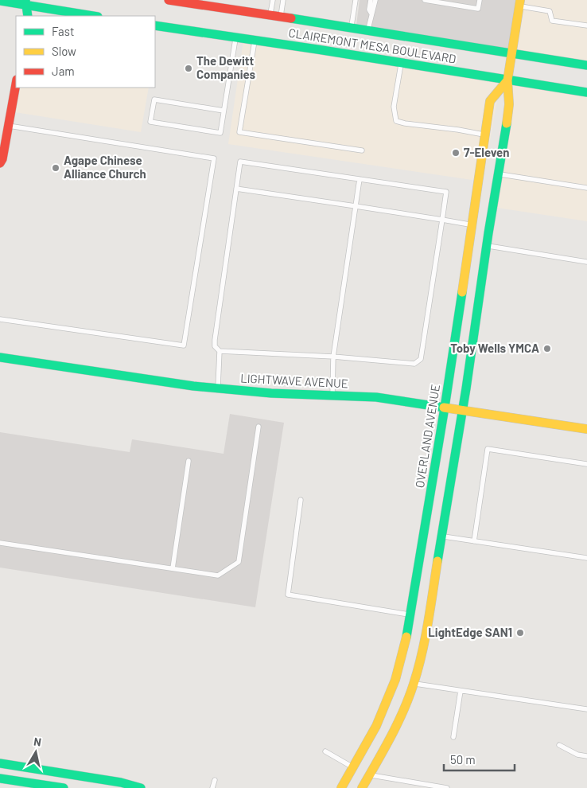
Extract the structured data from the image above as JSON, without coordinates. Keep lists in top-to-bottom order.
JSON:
{
  "streets": {
    "street": ["CLAIREMONT MESA BOULEVARD", "LIGHTWAVE AVENUE", "OVERLAND AVENUE"]
  },
  "crossings": [
    ["CLAIREMONT MESA BOULEVARD", "OVERLAND AVENUE"],
    ["LIGHTWAVE AVENUE", "OVERLAND AVENUE"]
  ],
  "places": [
    "The Dewitt Companies",
    "7-Eleven",
    "Agape Chinese Alliance Church",
    "Toby Wells YMCA",
    "LightEdge SAN1"
  ],
  "legend": ["Fast", "Slow", "Jam"],
  "scale_bar": "50 m",
  "north": "top"
}
